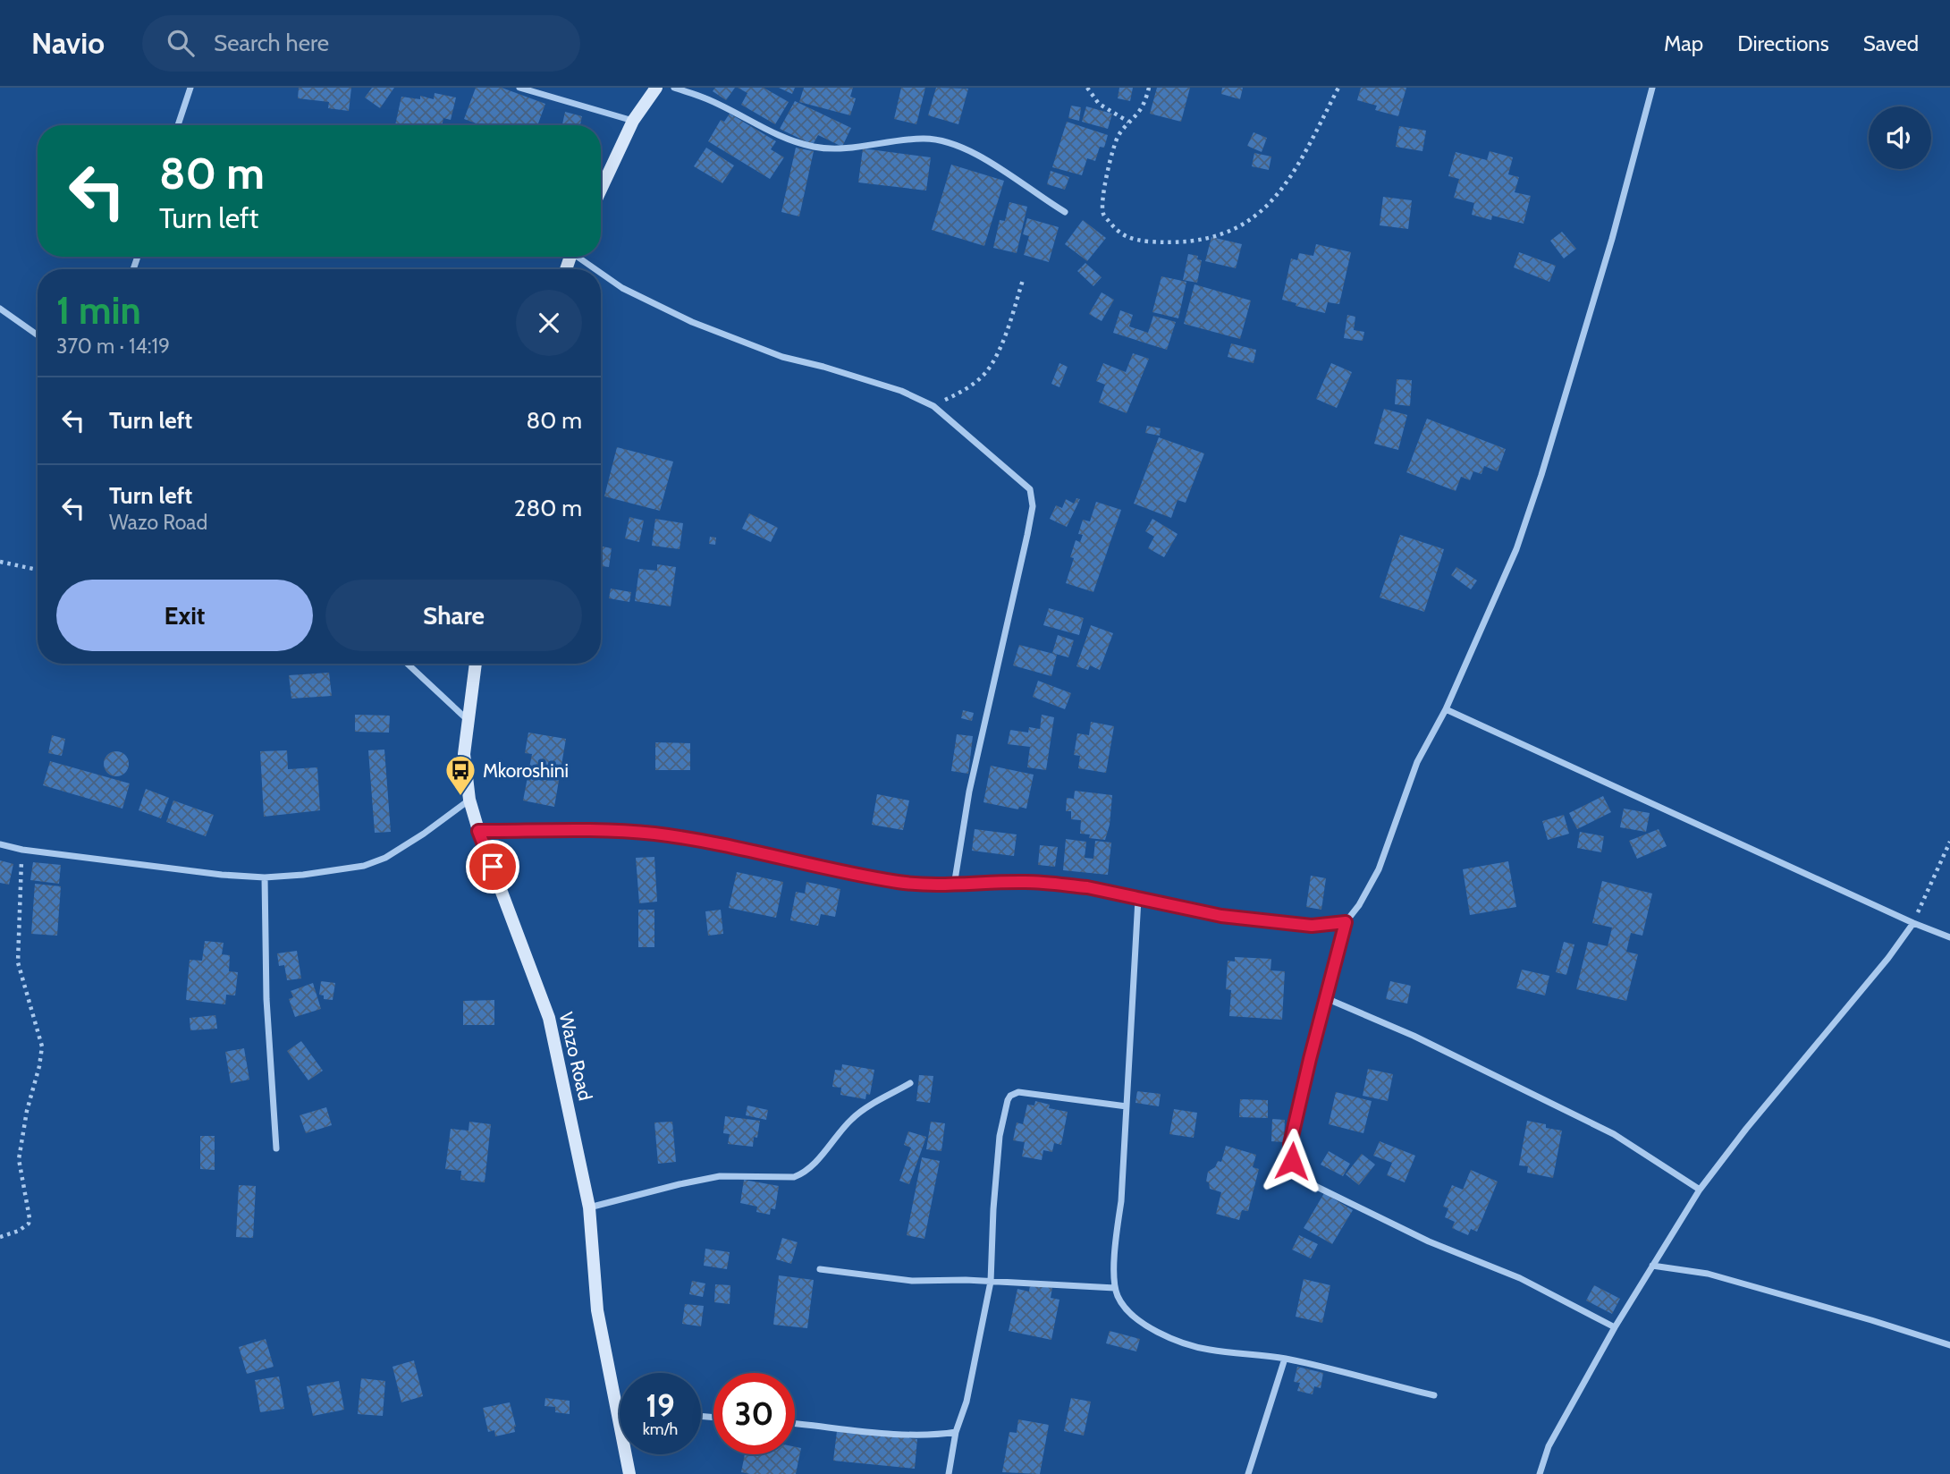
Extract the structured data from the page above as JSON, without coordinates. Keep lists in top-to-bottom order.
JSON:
{
  "streets": {
    "main road": ["Wazo Road"]
  },
  "places": {
    "bus stop": ["Mkoroshini"]
  },
  "page": {
    "header": "Navio",
    "search": "Search here",
    "nav": ["Map", "Directions", "Saved"],
    "turn": ["80 m", "Turn left"],
    "heading": ["1 min", "370 m · 14:19"],
    "list": [
      {
        "name": "Turn left",
        "value": "80 m"
      },
      {
        "name": "Turn left",
        "note": "Wazo Road",
        "value": "280 m"
      }
    ],
    "buttons": ["Exit", "Share"],
    "speed": "19 km/h",
    "limit": "30"
  }
}
